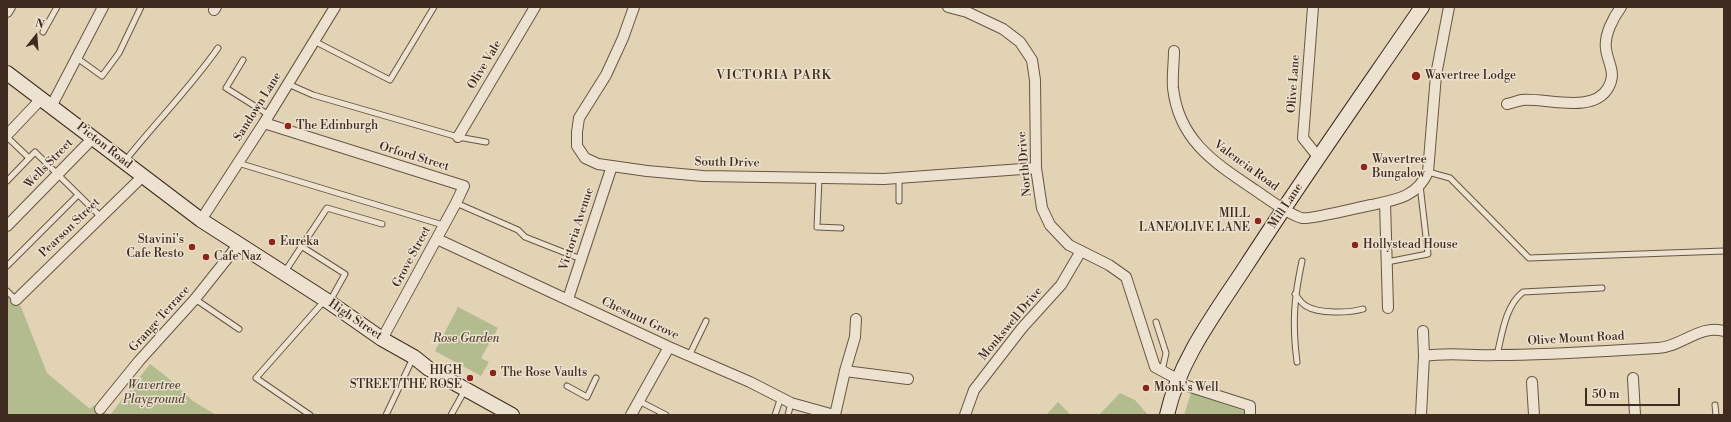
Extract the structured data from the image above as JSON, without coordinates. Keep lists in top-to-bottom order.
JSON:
{
  "streets": {
    "main road": ["Picton Road", "Mill Lane", "High Street"],
    "street": [
      "Olive Vale",
      "Olive Lane",
      "Sandown Lane",
      "Orford Street",
      "South Drive",
      "Wells Street",
      "North Drive",
      "Valencia Road",
      "Pearson Street",
      "Victoria Avenue",
      "Grove Street",
      "Grange Terrace",
      "Chestnut Grove",
      "Monkswell Drive",
      "Olive Mount Road"
    ]
  },
  "crossings": [
    ["Olive Lane", "Mill Lane"],
    ["Sandown Lane", "Picton Road"],
    ["Sandown Lane", "Orford Street"],
    ["Sandown Lane", "High Street"],
    ["Picton Road", "Wells Street"],
    ["Picton Road", "Pearson Street"],
    ["Picton Road", "High Street"],
    ["Orford Street", "Grove Street"],
    ["South Drive", "North Drive"],
    ["South Drive", "Victoria Avenue"],
    ["North Drive", "Monkswell Drive"],
    ["Valencia Road", "Mill Lane"],
    ["Victoria Avenue", "Chestnut Grove"],
    ["Grove Street", "Chestnut Grove"],
    ["Grove Street", "High Street"],
    ["Grange Terrace", "High Street"]
  ],
  "districts": ["VICTORIA PARK"],
  "parks": ["Rose Garden", "Wavertree Playground"],
  "places": [
    "Wavertree Lodge",
    "The Edinburgh",
    "Wavertree Bungalow",
    "MILL LANE/OLIVE LANE",
    "Eureka",
    "Hollystead House",
    "Stavini's Cafe Resto",
    "Cafe Naz",
    "The Rose Vaults",
    "HIGH STREET/THE ROSE",
    "Monk's Well"
  ],
  "scale_bar": "50 m",
  "north": "top"
}
